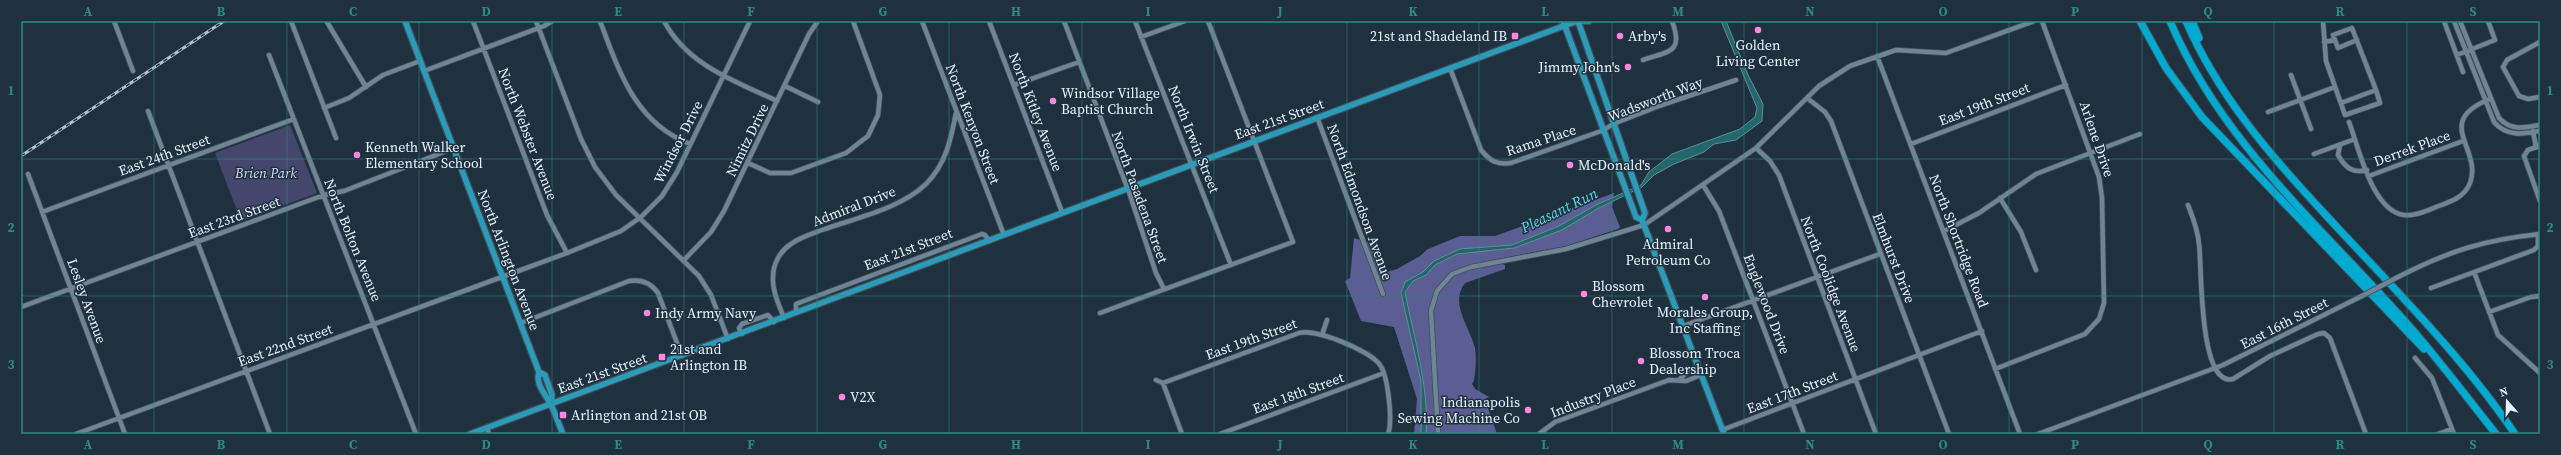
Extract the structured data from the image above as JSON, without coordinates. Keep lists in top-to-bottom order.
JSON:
{
  "streets": {
    "main road": ["East 21st Street", "North Arlington Avenue"],
    "street": [
      "Wadsworth Way",
      "East 19th Street",
      "North Kitley Avenue",
      "North Kenyon Street",
      "North Webster Avenue",
      "North Irwin Street",
      "Arlene Drive",
      "Nimitz Drive",
      "Rama Place",
      "Windsor Drive",
      "Derrek Place",
      "East 24th Street",
      "North Pasadena Street",
      "North Edmondson Avenue",
      "Admiral Drive",
      "East 23rd Street",
      "North Bolton Avenue",
      "North Shortridge Road",
      "Elmhurst Drive",
      "North Coolidge Avenue",
      "Lesley Avenue",
      "Englewood Drive",
      "East 16th Street",
      "East 22nd Street",
      "East 17th Street",
      "East 18th Street",
      "Industry Place"
    ]
  },
  "crossings": [
    ["Wadsworth Way", "Rama Place"],
    ["East 19th Street", "Arlene Drive"],
    ["East 19th Street", "North Shortridge Road"],
    ["East 19th Street", "East 18th Street"],
    ["North Kitley Avenue", "East 21st Street"],
    ["East 21st Street", "North Kenyon Street"],
    ["East 21st Street", "North Irwin Street"],
    ["East 21st Street", "Rama Place"],
    ["East 21st Street", "North Pasadena Street"],
    ["East 21st Street", "North Edmondson Avenue"],
    ["East 21st Street", "Admiral Drive"],
    ["East 21st Street", "North Arlington Avenue"],
    ["North Kenyon Street", "Admiral Drive"],
    ["North Webster Avenue", "Windsor Drive"],
    ["Arlene Drive", "North Shortridge Road"],
    ["Windsor Drive", "North Arlington Avenue"],
    ["Windsor Drive", "East 22nd Street"],
    ["East 24th Street", "North Bolton Avenue"],
    ["East 24th Street", "Lesley Avenue"],
    ["East 23rd Street", "North Bolton Avenue"],
    ["East 23rd Street", "North Arlington Avenue"],
    ["East 23rd Street", "Lesley Avenue"],
    ["North Bolton Avenue", "East 22nd Street"],
    ["North Shortridge Road", "East 17th Street"],
    ["Elmhurst Drive", "East 17th Street"],
    ["North Arlington Avenue", "East 22nd Street"],
    ["North Coolidge Avenue", "East 17th Street"],
    ["Lesley Avenue", "East 22nd Street"],
    ["Englewood Drive", "East 17th Street"]
  ],
  "water": ["Pleasant Run"],
  "parks": ["Brien Park"],
  "places": {
    "other": [
      "Golden Living Center",
      "Arby's",
      "Jimmy John's",
      "Windsor Village Baptist Church",
      "Kenneth Walker Elementary School",
      "McDonald's",
      "Admiral Petroleum Co",
      "Blossom Chevrolet",
      "Morales Group, Inc Staffing",
      "Indy Army Navy",
      "Blossom Troca Dealership",
      "V2X",
      "Indianapolis Sewing Machine Co"
    ],
    "transit": ["21st and Shadeland IB", "21st and Arlington IB", "Arlington and 21st OB"]
  },
  "north": "top",
  "grid": {
    "columns": [
      "A",
      "B",
      "C",
      "D",
      "E",
      "F",
      "G",
      "H",
      "I",
      "J",
      "K",
      "L",
      "M",
      "N",
      "O",
      "P",
      "Q",
      "R",
      "S"
    ],
    "rows": ["1", "2", "3"]
  }
}
